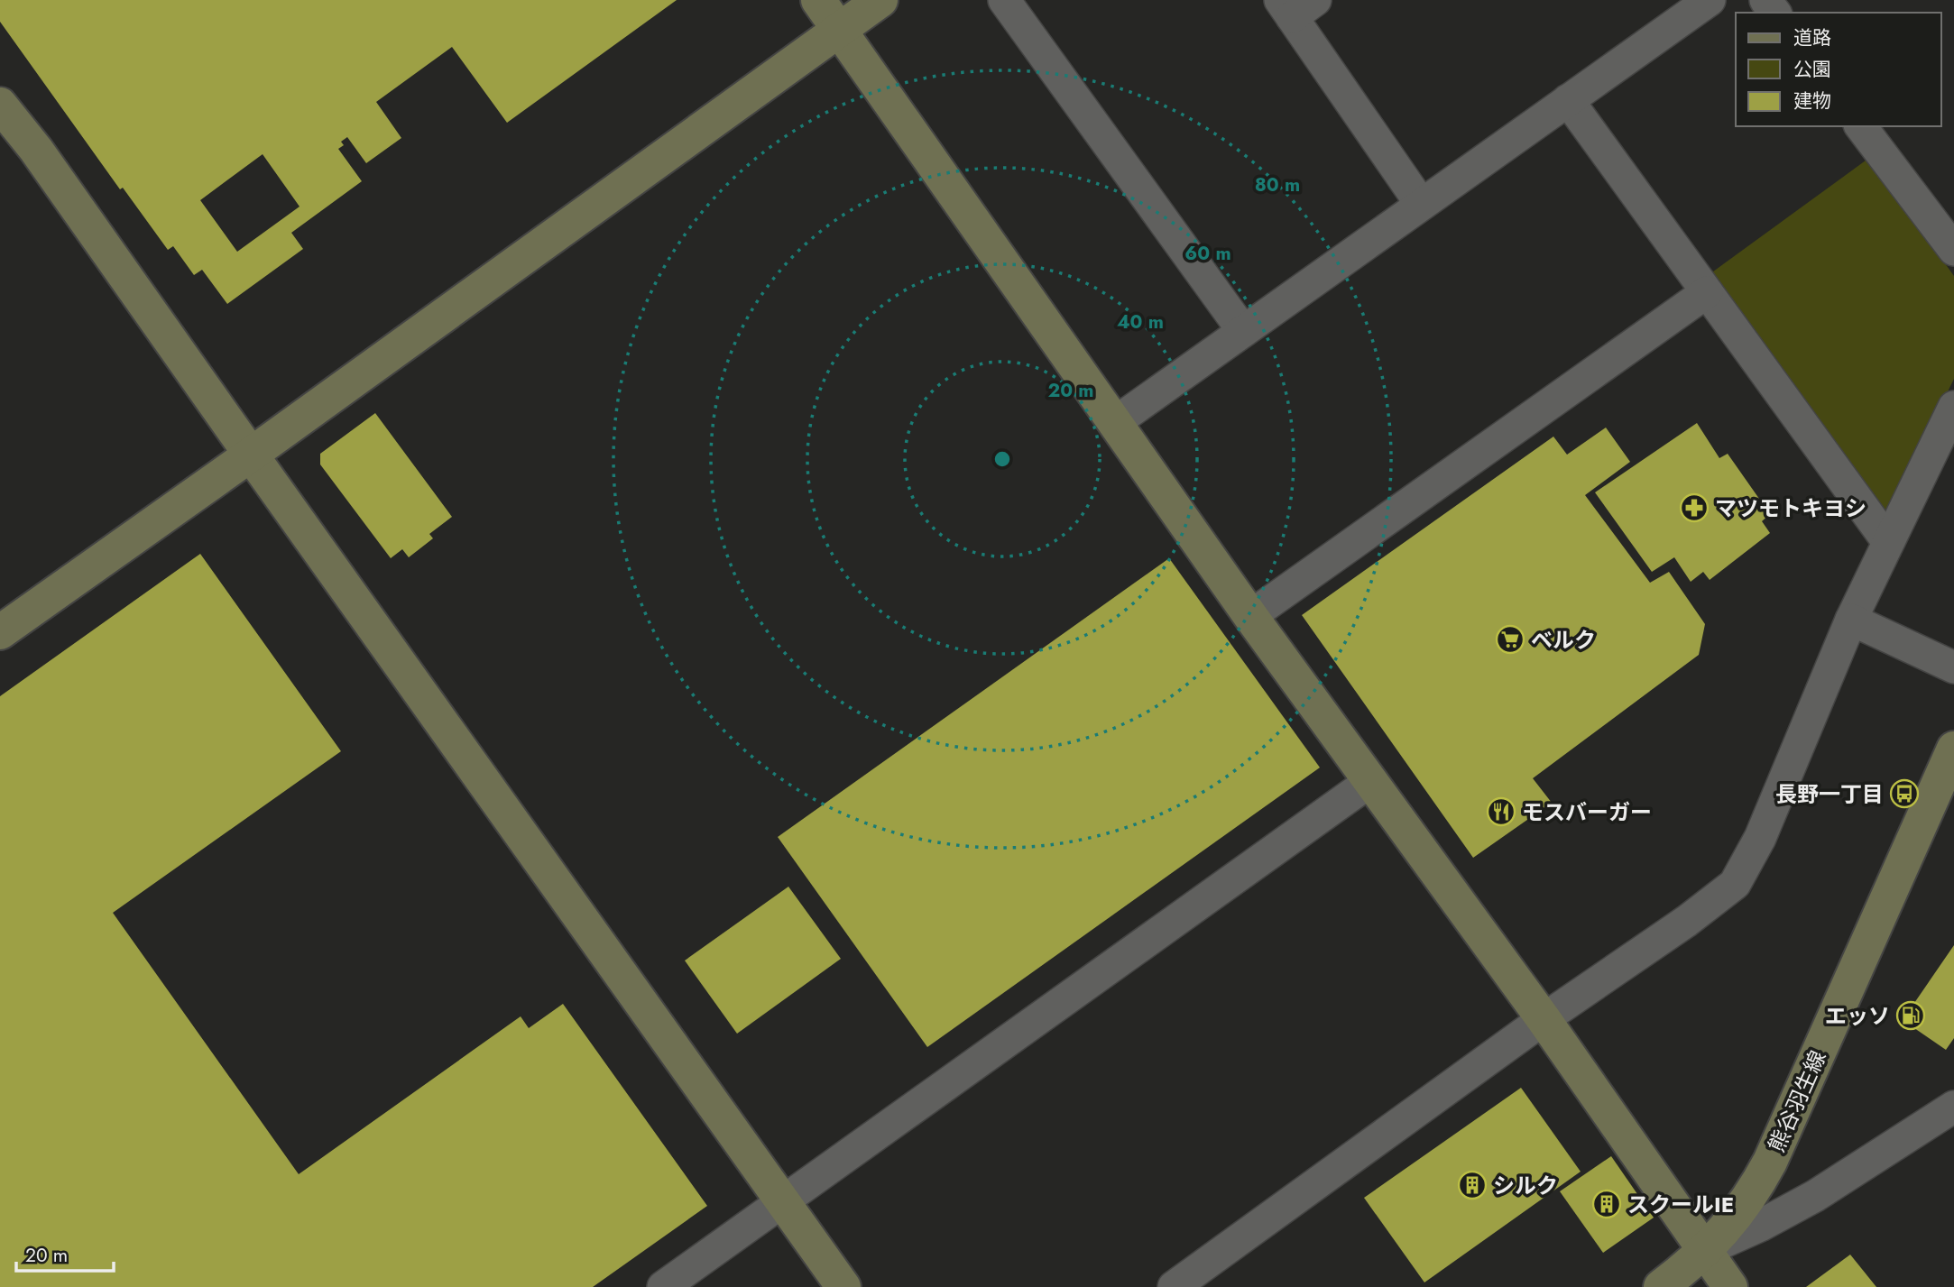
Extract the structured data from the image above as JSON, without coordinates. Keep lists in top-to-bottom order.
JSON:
{
  "streets": {
    "street": ["熊谷羽生線"]
  },
  "places": {
    "pharmacy": ["マツモトキヨシ"],
    "supermarket": ["ベルク"],
    "bus stop": ["長野一丁目"],
    "restaurant": ["モスバーガー"],
    "fuel station": ["エッソ"],
    "building": ["シルク", "スクールIE"]
  },
  "legend": ["道路", "公園", "建物"],
  "scale_bar": "20 m",
  "rings": [
    "80 m",
    "60 m",
    "40 m",
    "20 m"
  ]
}
